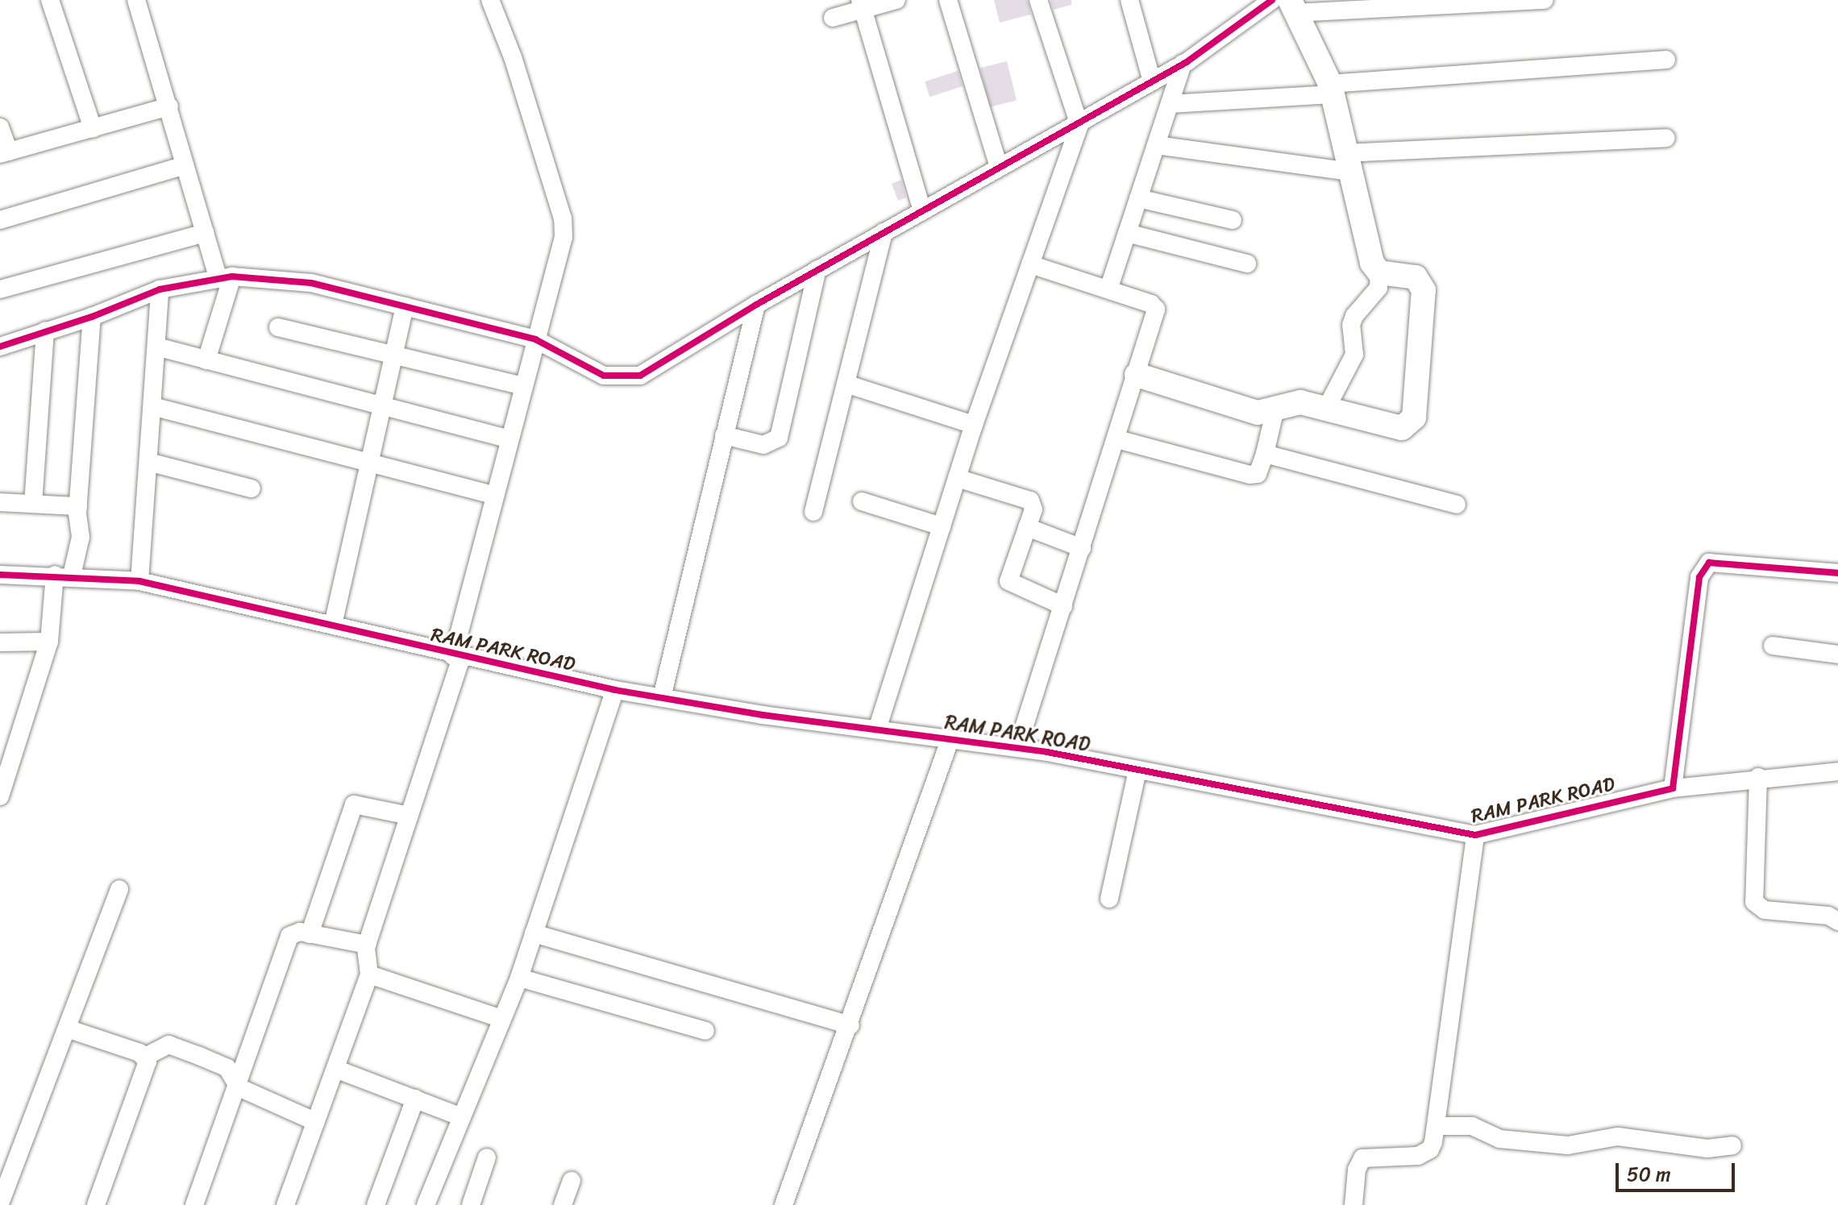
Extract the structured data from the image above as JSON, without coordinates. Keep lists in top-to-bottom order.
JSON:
{
  "streets": {
    "street": ["RAM PARK ROAD"]
  },
  "scale_bar": "50 m"
}
